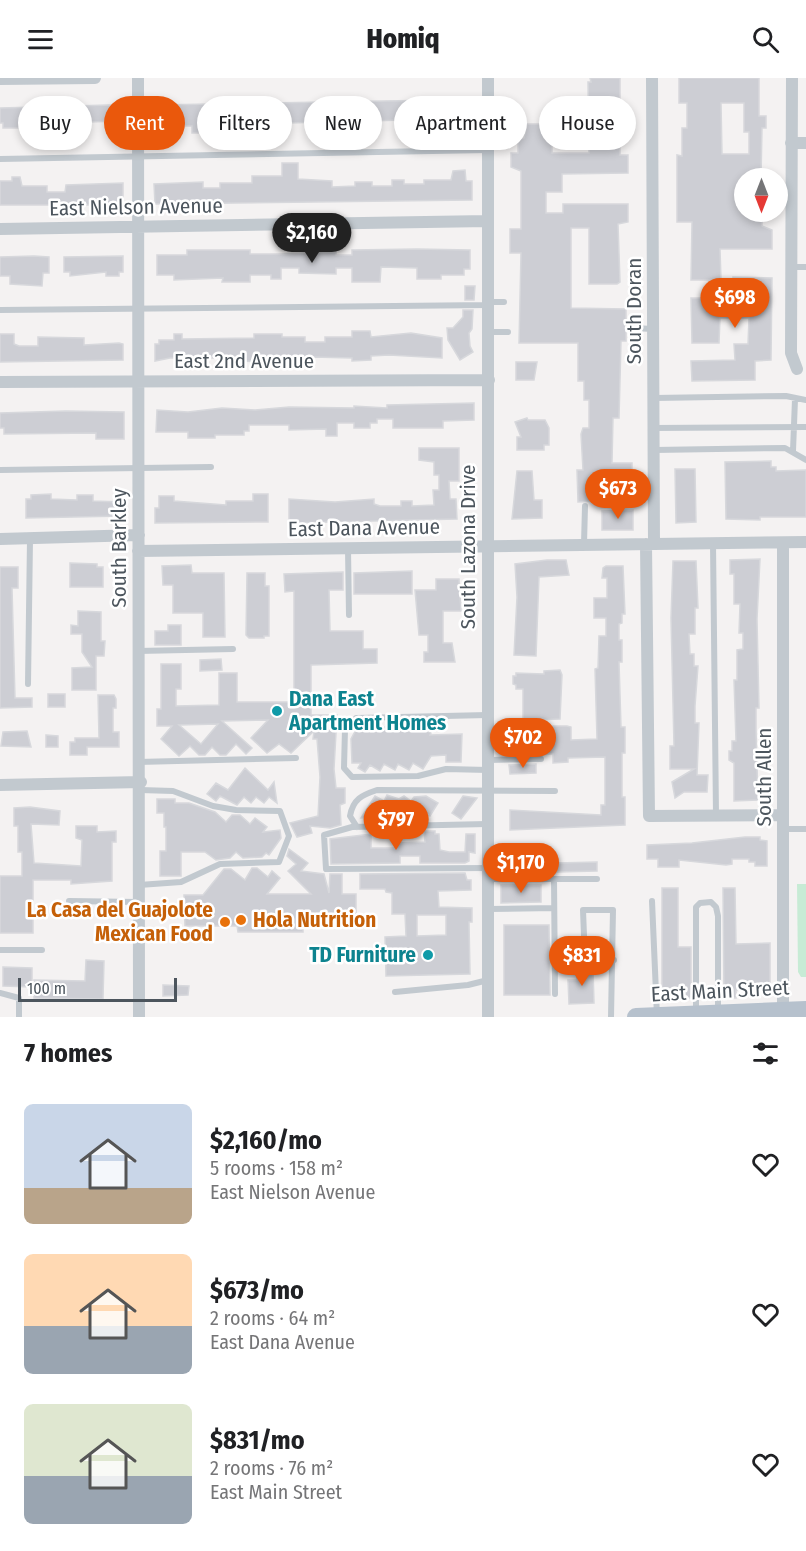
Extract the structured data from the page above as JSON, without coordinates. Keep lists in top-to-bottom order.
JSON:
{
  "streets": {
    "main road": ["East Main Street"],
    "street": [
      "East Nielson Avenue",
      "South Doran",
      "East 2nd Avenue",
      "East Dana Avenue",
      "South Lazona Drive",
      "South Barkley",
      "South Allen"
    ]
  },
  "crossings": [
    ["East Nielson Avenue", "South Lazona Drive"],
    ["East Nielson Avenue", "South Barkley"],
    ["South Doran", "East Dana Avenue"],
    ["East 2nd Avenue", "South Lazona Drive"],
    ["East 2nd Avenue", "South Barkley"],
    ["East Dana Avenue", "South Lazona Drive"],
    ["East Dana Avenue", "South Barkley"],
    ["East Dana Avenue", "South Allen"],
    ["South Allen", "East Main Street"]
  ],
  "places": [
    "Dana East Apartment Homes",
    "Hola Nutrition",
    "La Casa del Guajolote Mexican Food",
    "TD Furniture"
  ],
  "scale_bar": "100 m",
  "north": "bottom",
  "page": {
    "header": "Homiq",
    "chip": [
      "Buy",
      "Rent",
      "Filters",
      "New",
      "Apartment",
      "House"
    ],
    "price": [
      "$2,160",
      "$698",
      "$673",
      "$702",
      "$797",
      "$1,170",
      "$831"
    ],
    "scale": "100 m",
    "heading": "7 homes",
    "list": [
      {
        "name": "$2,160/mo",
        "note": "5 rooms · 158 m² · East Nielson Avenue"
      },
      {
        "name": "$673/mo",
        "note": "2 rooms · 64 m² · East Dana Avenue"
      },
      {
        "name": "$831/mo",
        "note": "2 rooms · 76 m² · East Main Street"
      }
    ]
  }
}
